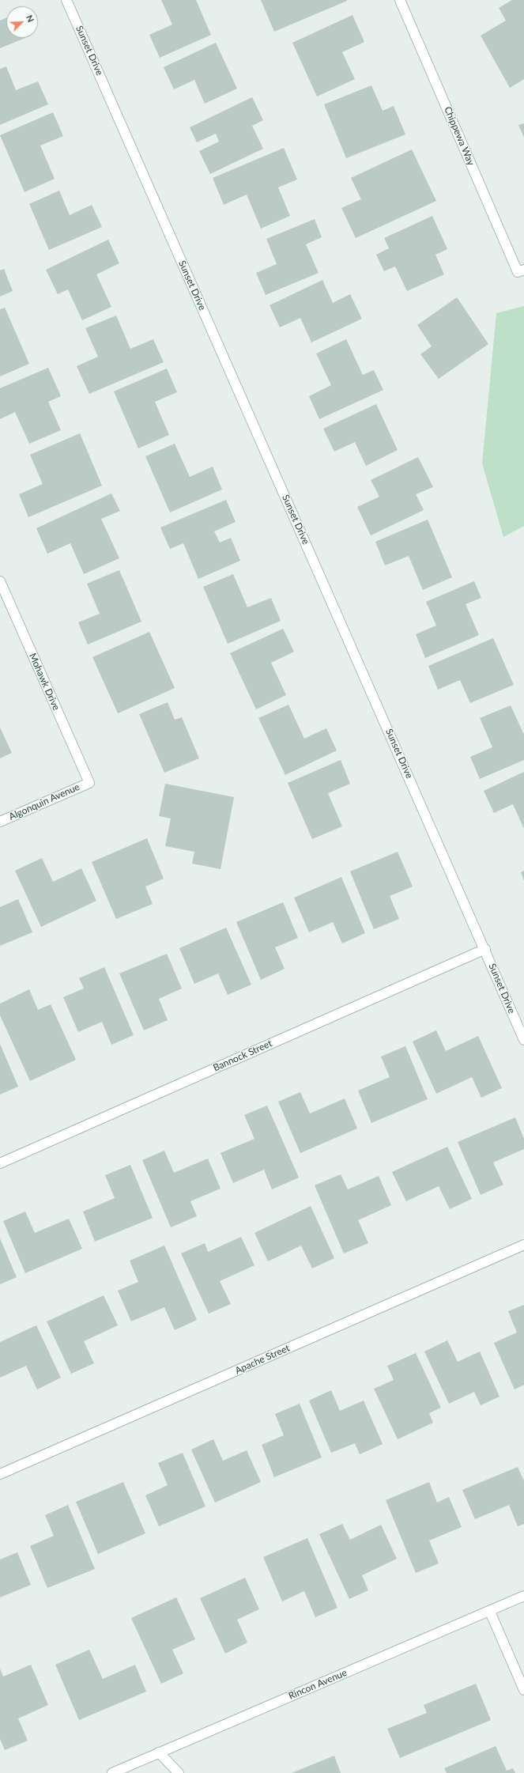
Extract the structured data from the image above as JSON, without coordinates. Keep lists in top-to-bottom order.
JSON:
{
  "streets": {
    "street": [
      "Sunset Drive",
      "Chippewa Way",
      "Mohawk Drive",
      "Algonquin Avenue",
      "Bannock Street",
      "Apache Street",
      "Rincon Avenue"
    ]
  },
  "crossings": [
    ["Sunset Drive", "Bannock Street"],
    ["Mohawk Drive", "Algonquin Avenue"]
  ],
  "north": "top right"
}
